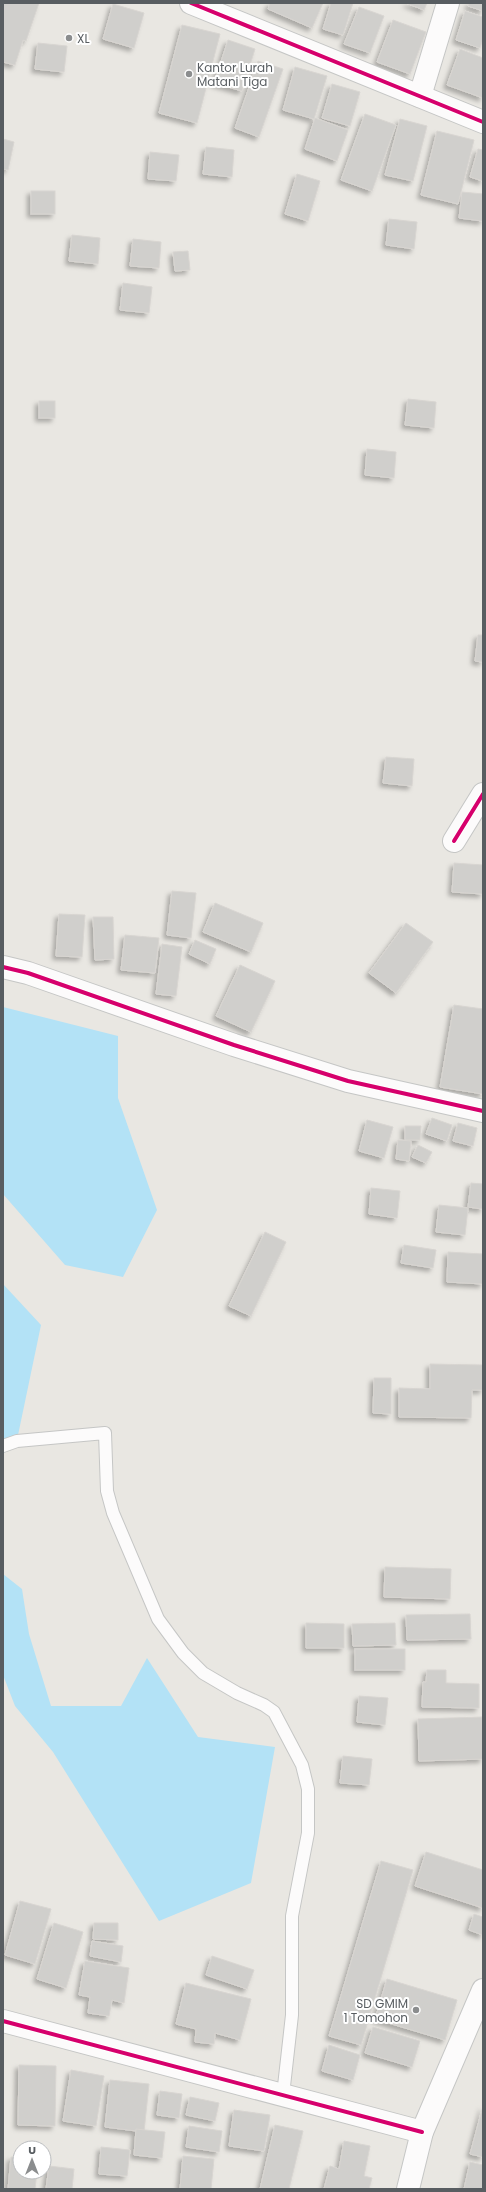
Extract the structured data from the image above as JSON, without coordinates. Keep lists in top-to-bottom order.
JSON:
{
  "places": ["XL", "Kantor Lurah Matani Tiga", "SD GMIM 1 Tomohon"],
  "north": "top"
}
